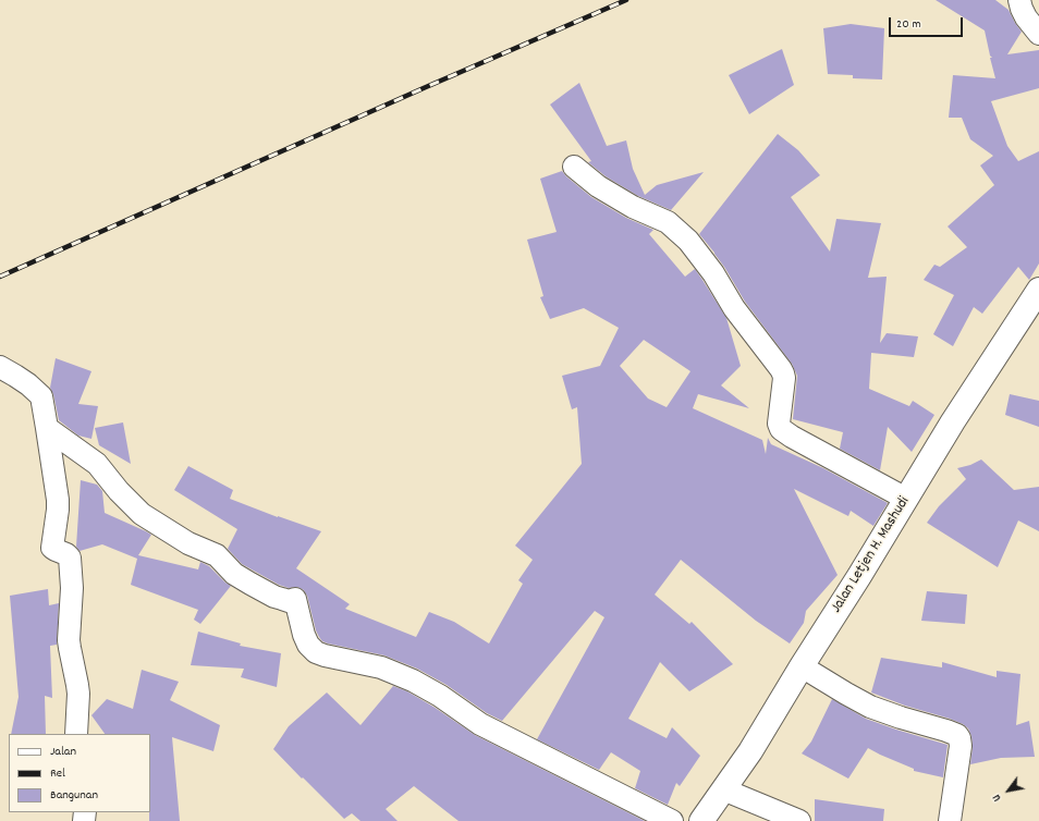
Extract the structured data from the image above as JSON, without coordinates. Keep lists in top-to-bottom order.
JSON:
{
  "streets": {
    "main road": ["Jalan Letjen H. Mashudi"]
  },
  "legend": ["Jalan", "Rel", "Bangunan"],
  "scale_bar": "20 m",
  "north": "bottom left"
}
